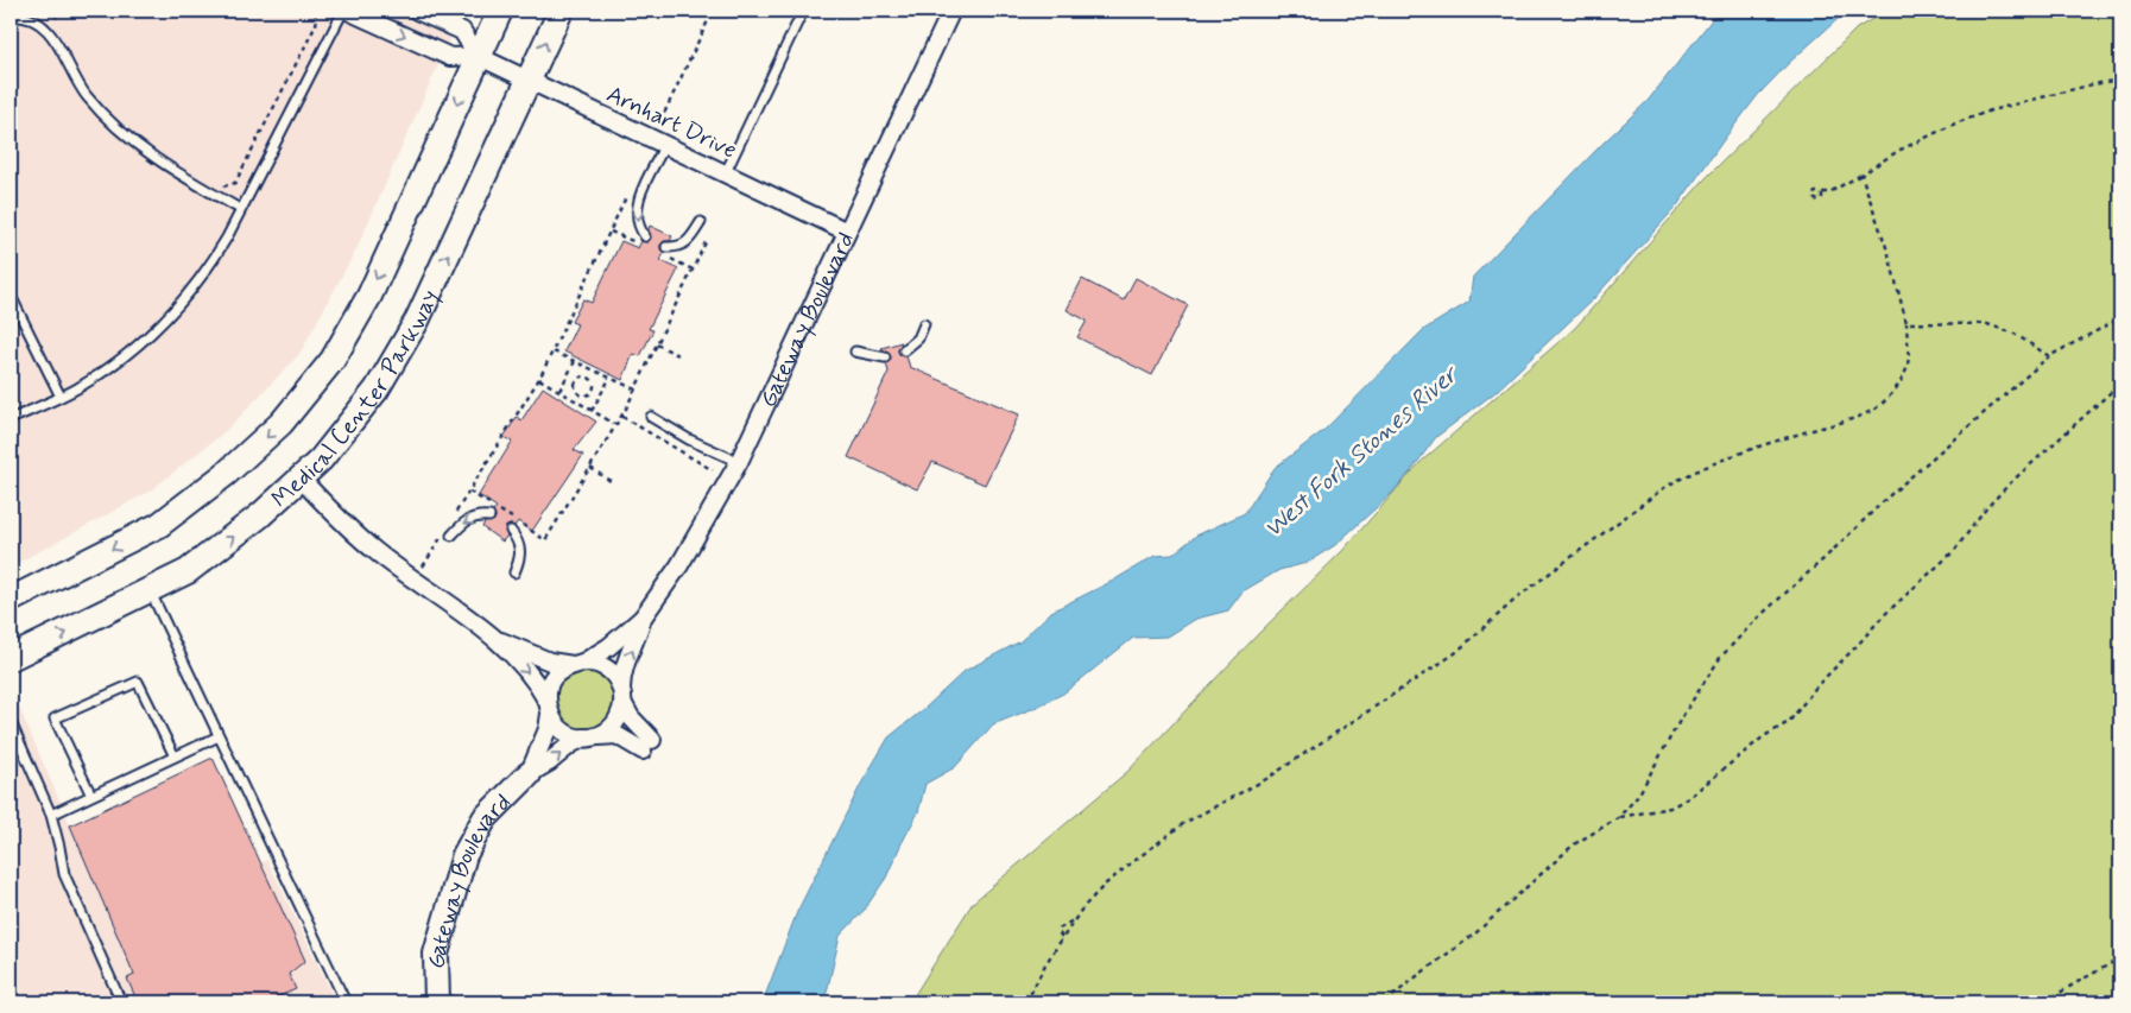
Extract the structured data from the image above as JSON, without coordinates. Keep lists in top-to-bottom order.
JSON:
{
  "streets": {
    "main road": ["Gateway Boulevard", "Medical Center Parkway"],
    "street": ["Arnhart Drive"]
  },
  "crossings": [
    ["Arnhart Drive", "Gateway Boulevard"],
    ["Arnhart Drive", "Medical Center Parkway"]
  ],
  "water": ["West Fork Stones River"]
}
